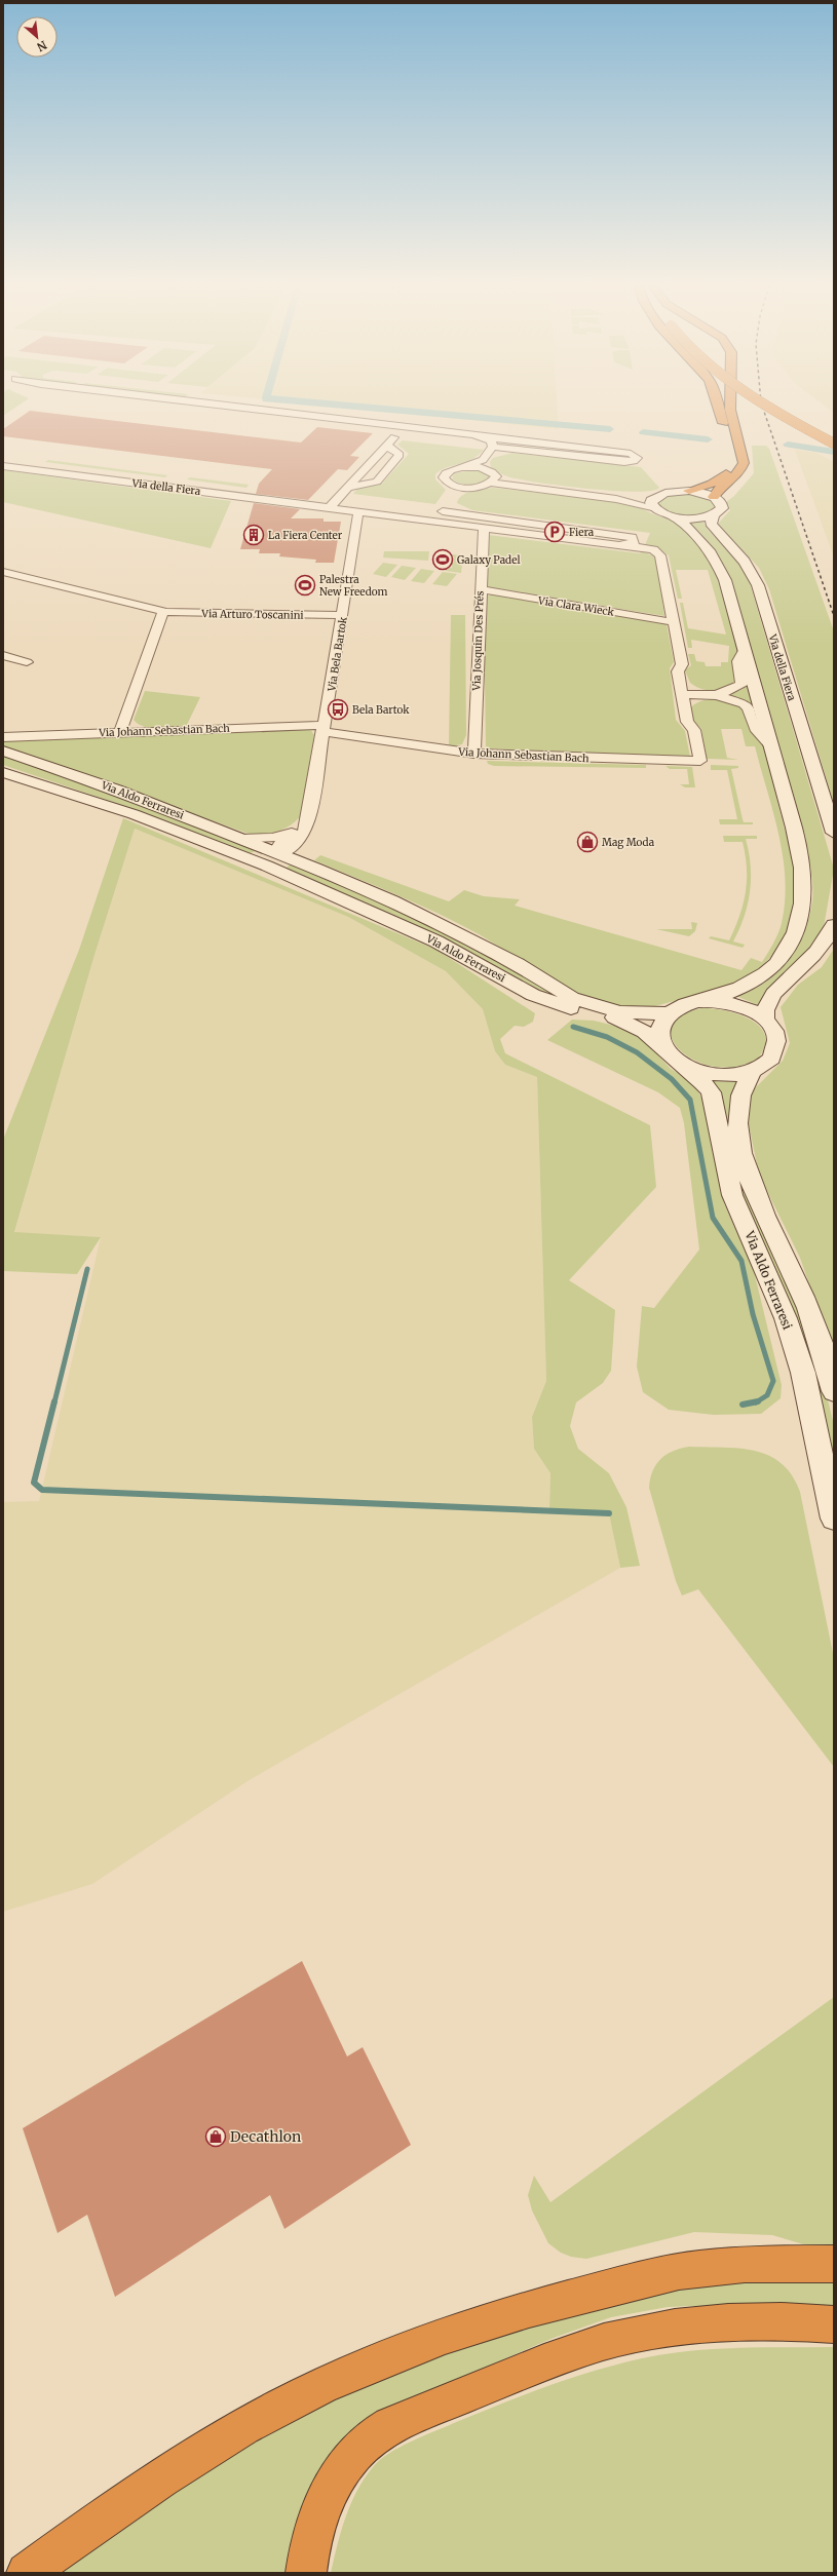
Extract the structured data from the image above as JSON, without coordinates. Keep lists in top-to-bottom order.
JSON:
{
  "streets": {
    "main road": ["Via della Fiera", "Via Aldo Ferraresi"],
    "street": [
      "Via Clara Wieck",
      "Via Arturo Toscanini",
      "Via Josquin Des Prés",
      "Via Bela Bartok",
      "Via Johann Sebastian Bach"
    ]
  },
  "crossings": [
    ["Via della Fiera", "Via Clara Wieck"],
    ["Via della Fiera", "Via Josquin Des Prés"],
    ["Via della Fiera", "Via Bela Bartok"],
    ["Via della Fiera", "Via Johann Sebastian Bach"],
    ["Via Clara Wieck", "Via Josquin Des Prés"],
    ["Via Arturo Toscanini", "Via Bela Bartok"],
    ["Via Josquin Des Prés", "Via Johann Sebastian Bach"],
    ["Via Bela Bartok", "Via Johann Sebastian Bach"],
    ["Via Bela Bartok", "Via Aldo Ferraresi"]
  ],
  "places": {
    "parking": ["Fiera"],
    "building": ["La Fiera Center"],
    "sports": ["Galaxy Padel", "Palestra New Freedom"],
    "bus stop": ["Bela Bartok"],
    "shop": ["Mag Moda", "Decathlon"]
  },
  "north": "bottom right"
}
